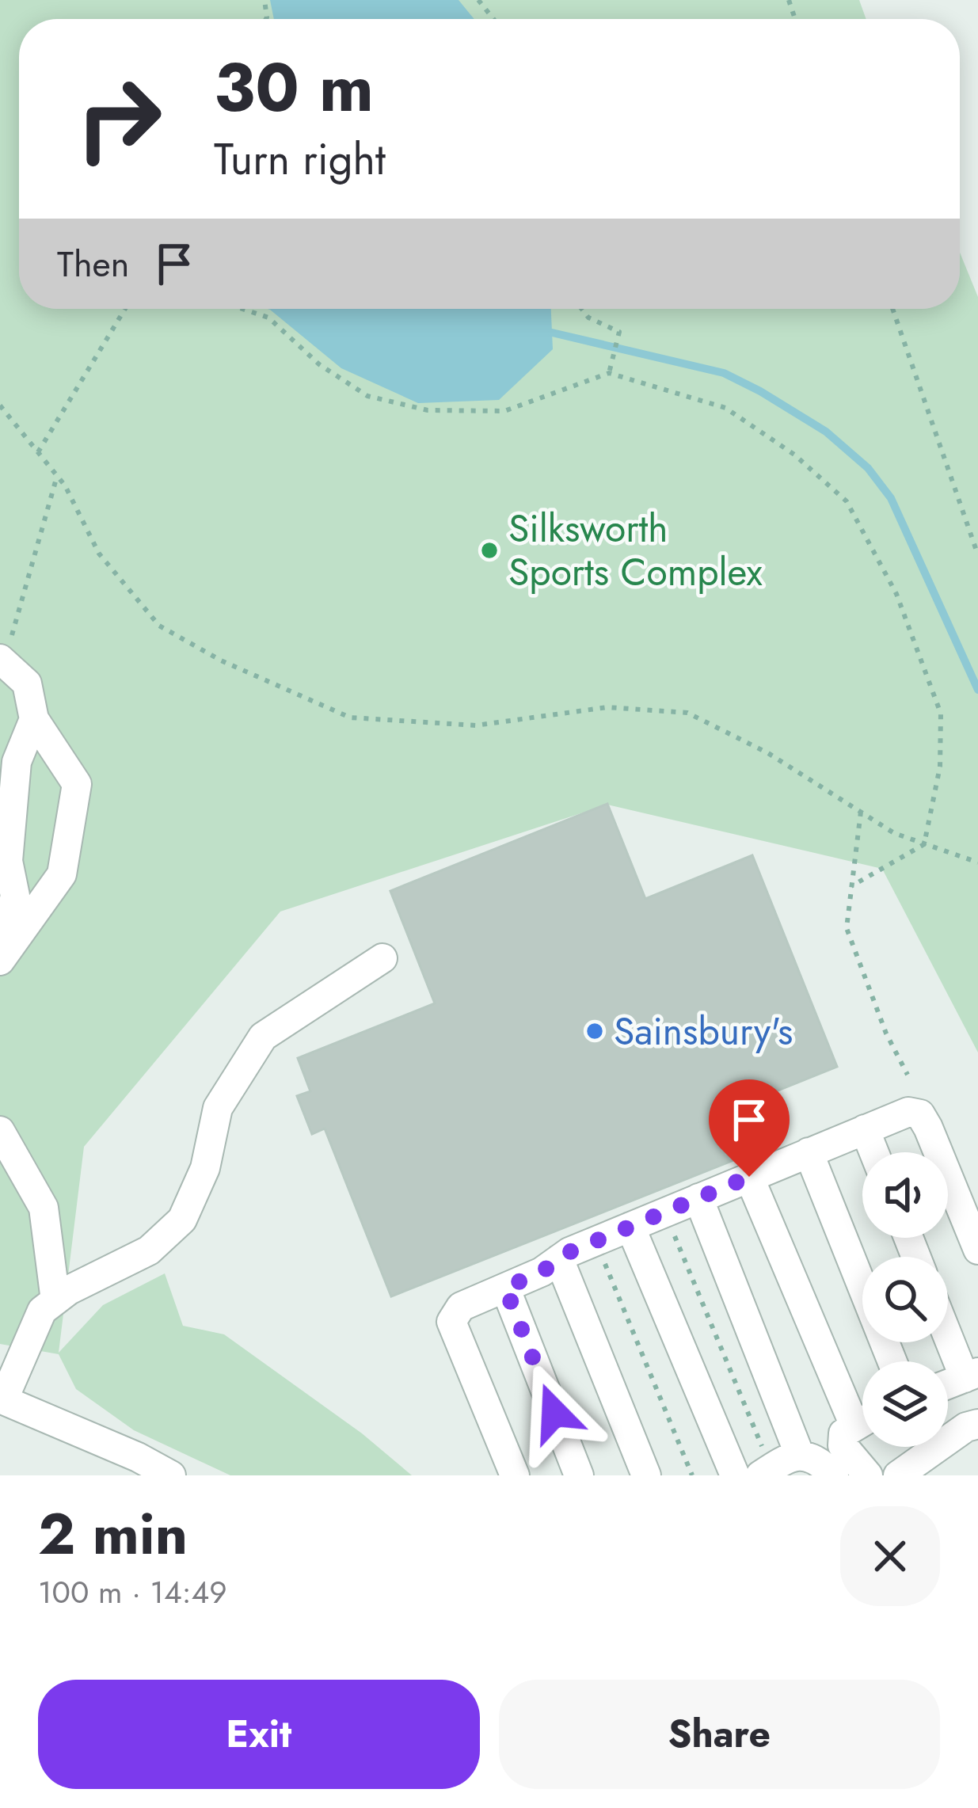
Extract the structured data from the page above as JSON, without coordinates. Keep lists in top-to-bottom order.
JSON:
{
  "places": ["Silksworth Sports Complex", "Sainsbury's"],
  "page": {
    "turn": ["30 m", "Turn right"],
    "then": "Then",
    "heading": ["2 min", "100 m · 14:49"],
    "buttons": ["Exit", "Share"]
  }
}
